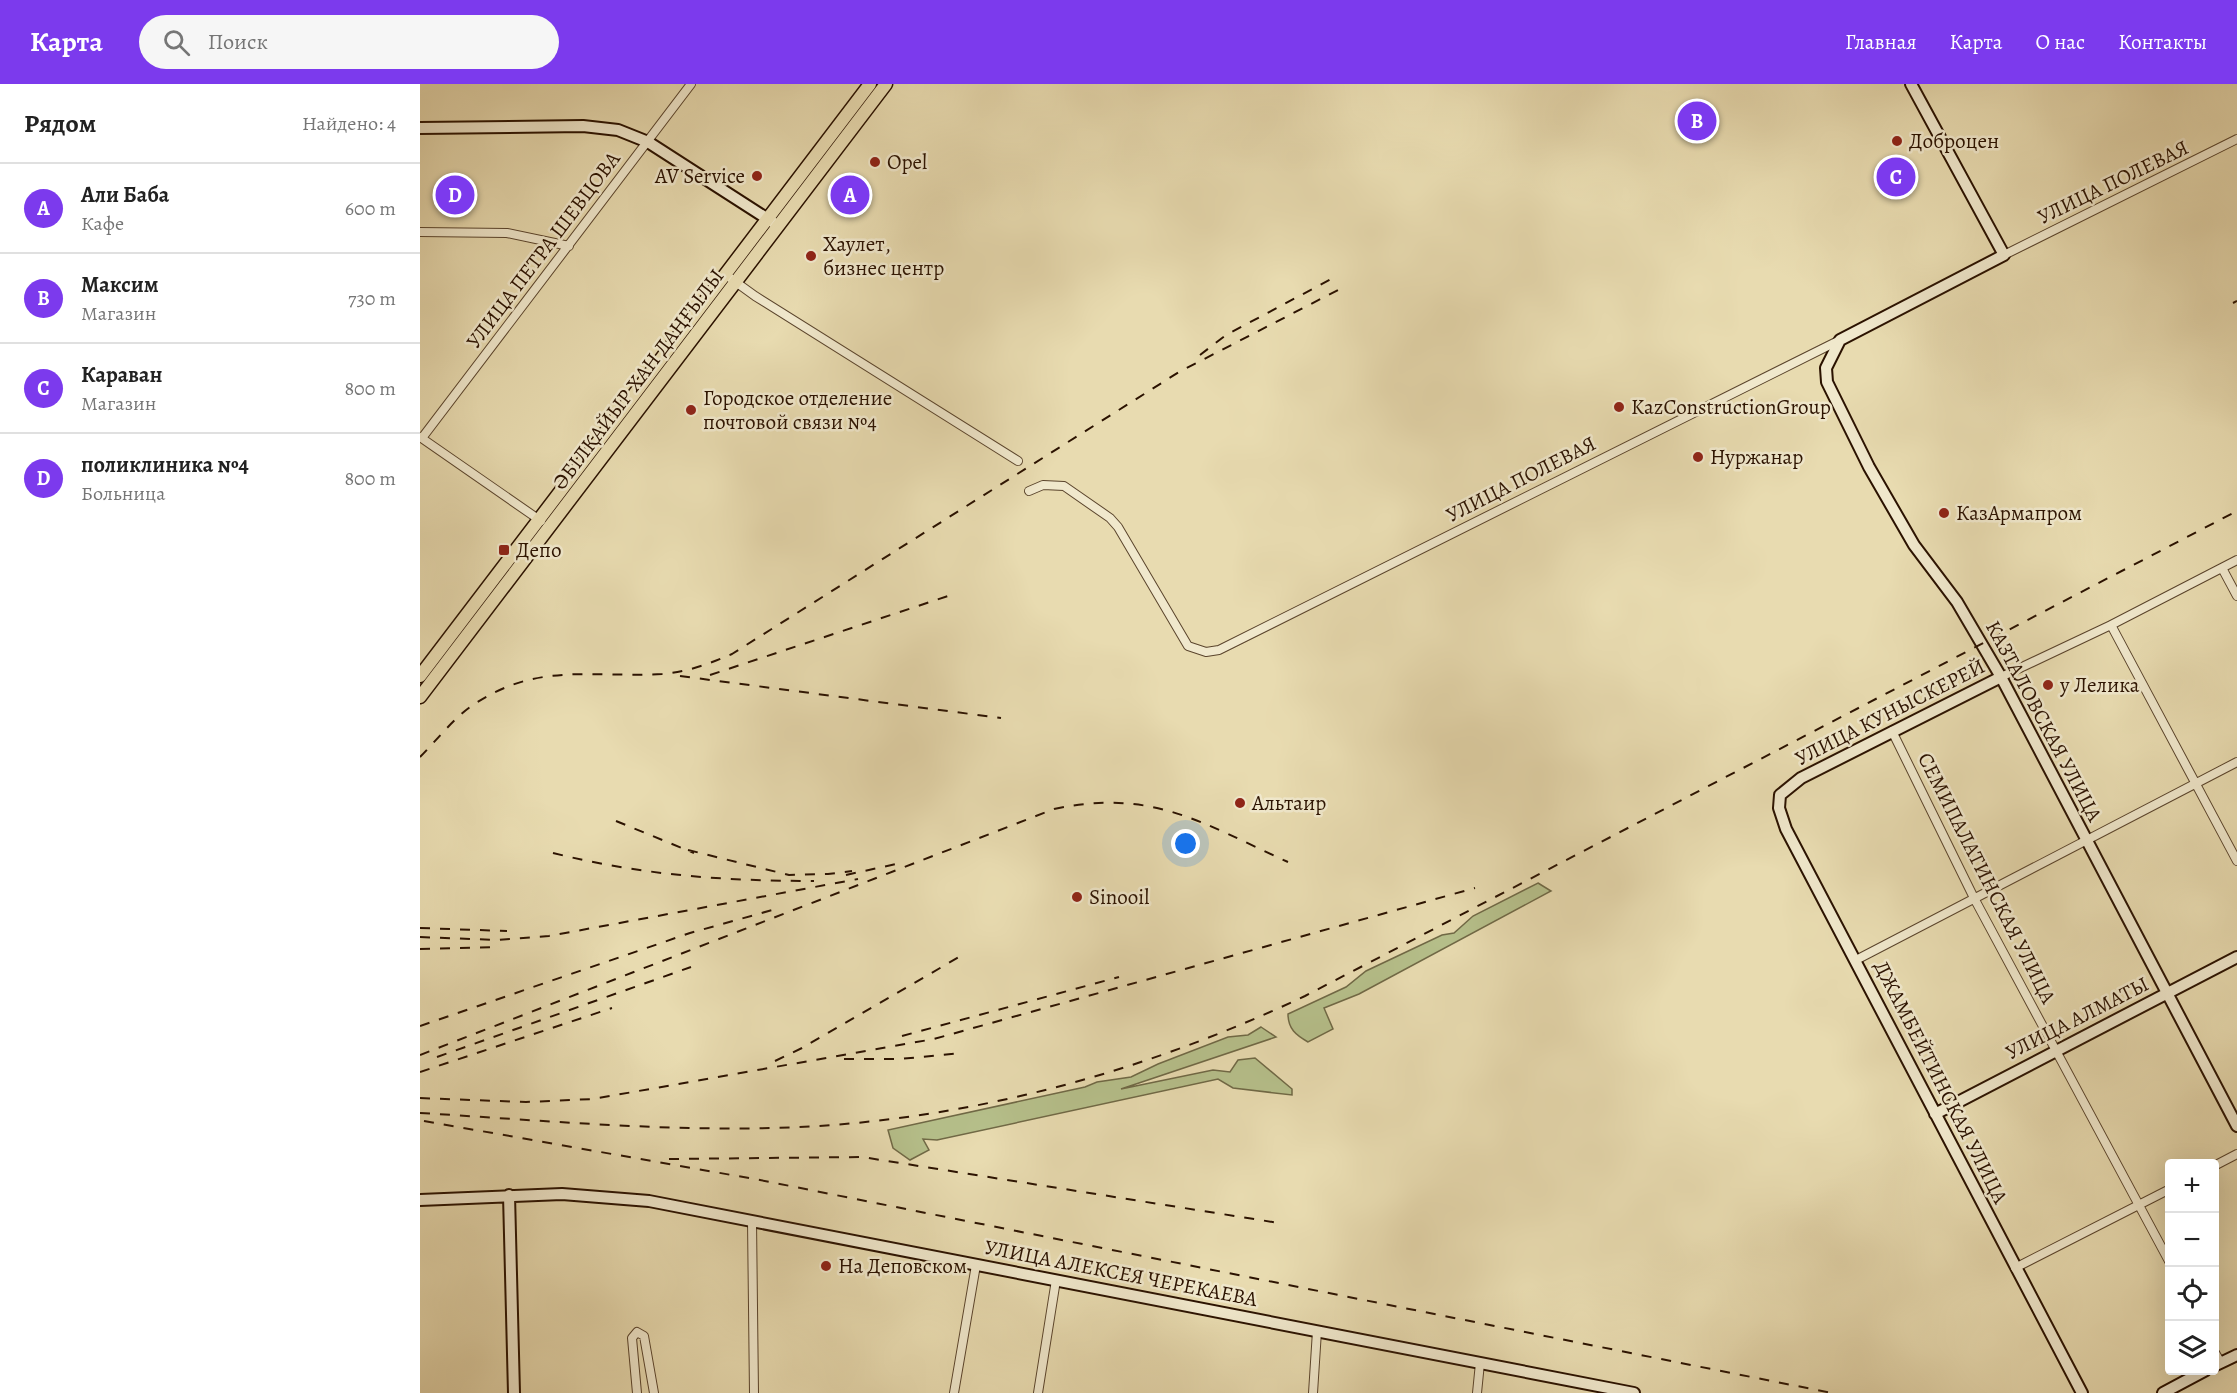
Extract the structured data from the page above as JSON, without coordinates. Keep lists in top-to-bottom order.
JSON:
{
  "streets": {
    "main road": ["ӘБІЛҚАЙЫР ХАН ДАҢҒЫЛЫ"],
    "street": [
      "УЛИЦА ПОЛЕВАЯ",
      "УЛИЦА ПЕТРА ШЕВЦОВА",
      "УЛИЦА КУНЫСКЕРЕЙ",
      "КАЗТАЛОВСКАЯ УЛИЦА",
      "СЕМИПАЛАТИНСКАЯ УЛИЦА",
      "УЛИЦА АЛМАТЫ",
      "ДЖАМБЕЙТИНСКАЯ УЛИЦА",
      "УЛИЦА АЛЕКСЕЯ ЧЕРЕКАЕВА"
    ]
  },
  "crossings": [
    ["УЛИЦА ПОЛЕВАЯ", "КАЗТАЛОВСКАЯ УЛИЦА"],
    ["УЛИЦА КУНЫСКЕРЕЙ", "КАЗТАЛОВСКАЯ УЛИЦА"],
    ["УЛИЦА КУНЫСКЕРЕЙ", "СЕМИПАЛАТИНСКАЯ УЛИЦА"],
    ["УЛИЦА КУНЫСКЕРЕЙ", "ДЖАМБЕЙТИНСКАЯ УЛИЦА"],
    ["КАЗТАЛОВСКАЯ УЛИЦА", "УЛИЦА АЛМАТЫ"],
    ["СЕМИПАЛАТИНСКАЯ УЛИЦА", "УЛИЦА АЛМАТЫ"],
    ["УЛИЦА АЛМАТЫ", "ДЖАМБЕЙТИНСКАЯ УЛИЦА"]
  ],
  "places": {
    "other": [
      "Доброцен",
      "Opel",
      "AV Service",
      "Хаулет, бизнес центр",
      "KazConstructionGroup",
      "Городское отделение почтовой связи №4",
      "Нуржанар",
      "КазАрмапром",
      "у Лелика",
      "Альтаир",
      "Sinooil",
      "На Деповском"
    ],
    "transit": ["Депо"]
  },
  "page": {
    "header": "Карта",
    "search": "Поиск",
    "nav": [
      "Главная",
      "Карта",
      "О нас",
      "Контакты"
    ],
    "heading": ["Рядом", "Найдено: 4"],
    "pins": [
      "B",
      "C",
      "A",
      "D"
    ],
    "list": [
      {
        "mark": "A",
        "name": "Али Баба",
        "note": "Кафе",
        "value": "600 m"
      },
      {
        "mark": "B",
        "name": "Максим",
        "note": "Магазин",
        "value": "730 m"
      },
      {
        "mark": "C",
        "name": "Караван",
        "note": "Магазин",
        "value": "800 m"
      },
      {
        "mark": "D",
        "name": "поликлиника №4",
        "note": "Больница",
        "value": "800 m"
      }
    ],
    "map_buttons": ["+", "−"]
  }
}
